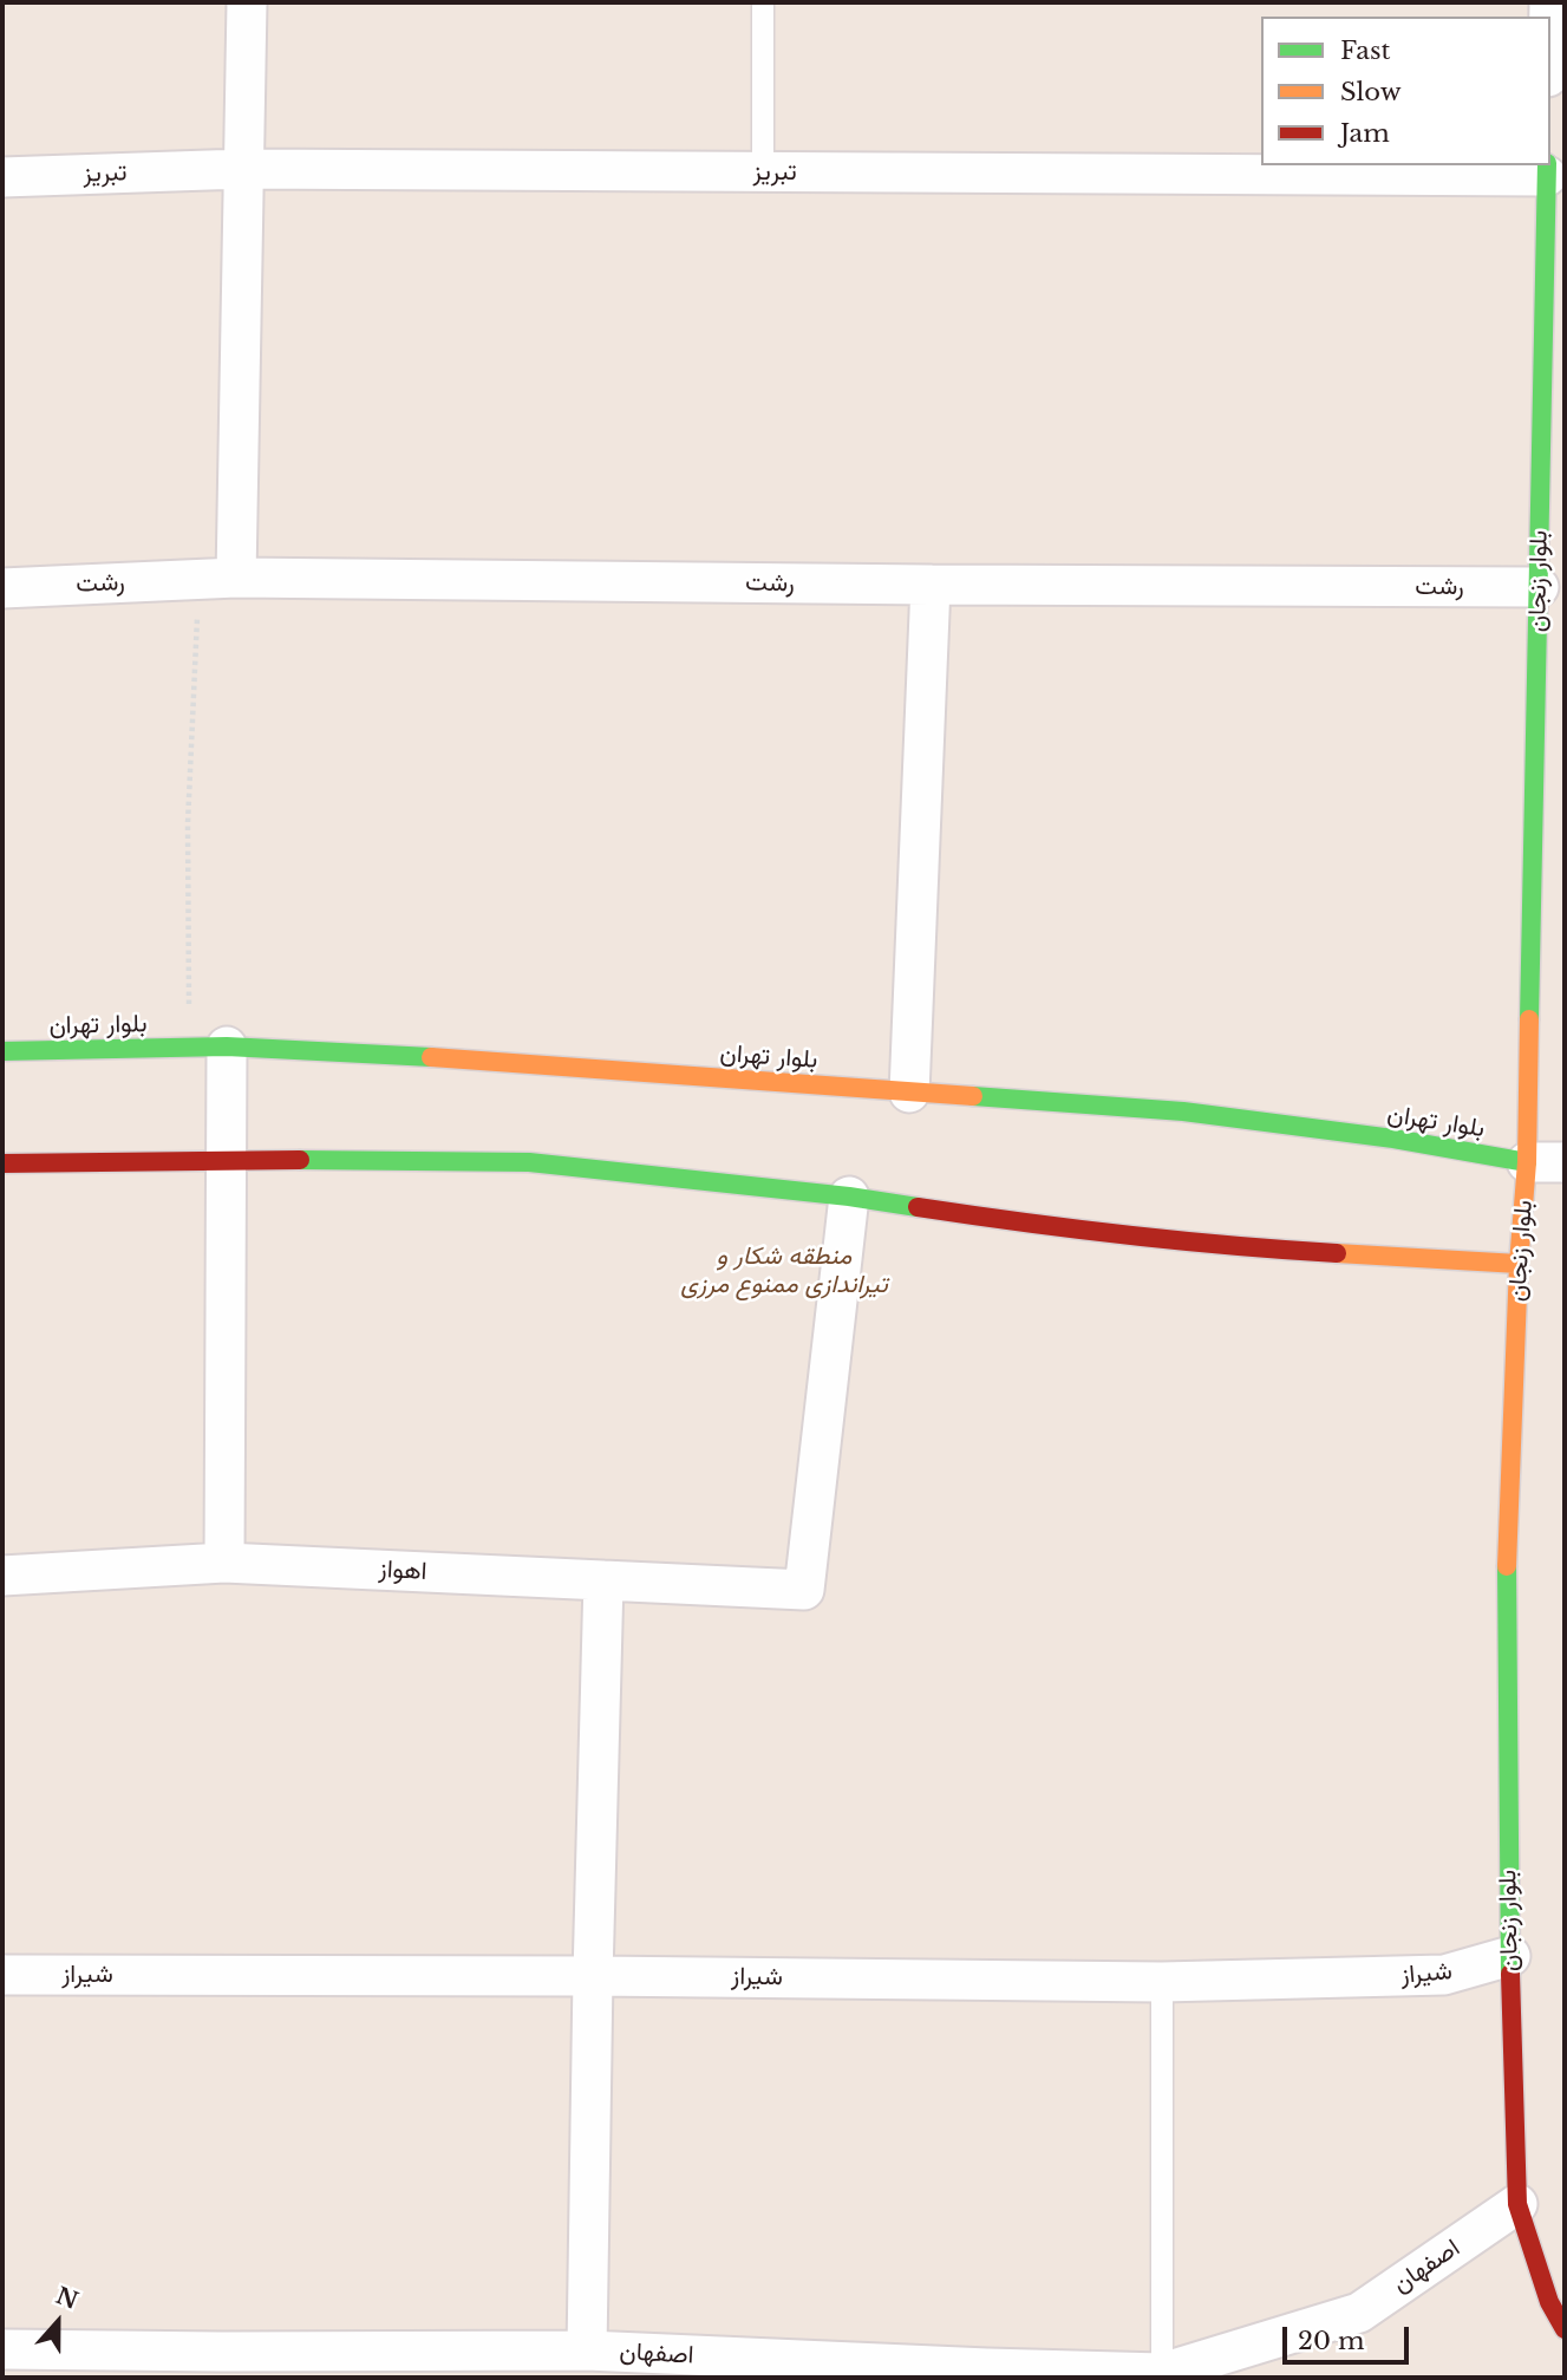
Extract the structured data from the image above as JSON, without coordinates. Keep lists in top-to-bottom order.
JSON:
{
  "streets": {
    "street": [
      "تبریز",
      "بلوار زنجان",
      "رشت",
      "بلوار تهران",
      "اهواز",
      "شیراز",
      "اصفهان"
    ]
  },
  "crossings": [
    ["تبریز", "بلوار زنجان"],
    ["بلوار زنجان", "رشت"],
    ["بلوار زنجان", "بلوار تهران"],
    ["بلوار زنجان", "شیراز"],
    ["بلوار زنجان", "اصفهان"]
  ],
  "parks": ["منطقه شکار و تیراندازی ممنوع مرزی"],
  "legend": ["Fast", "Slow", "Jam"],
  "scale_bar": "20 m",
  "north": "top"
}
